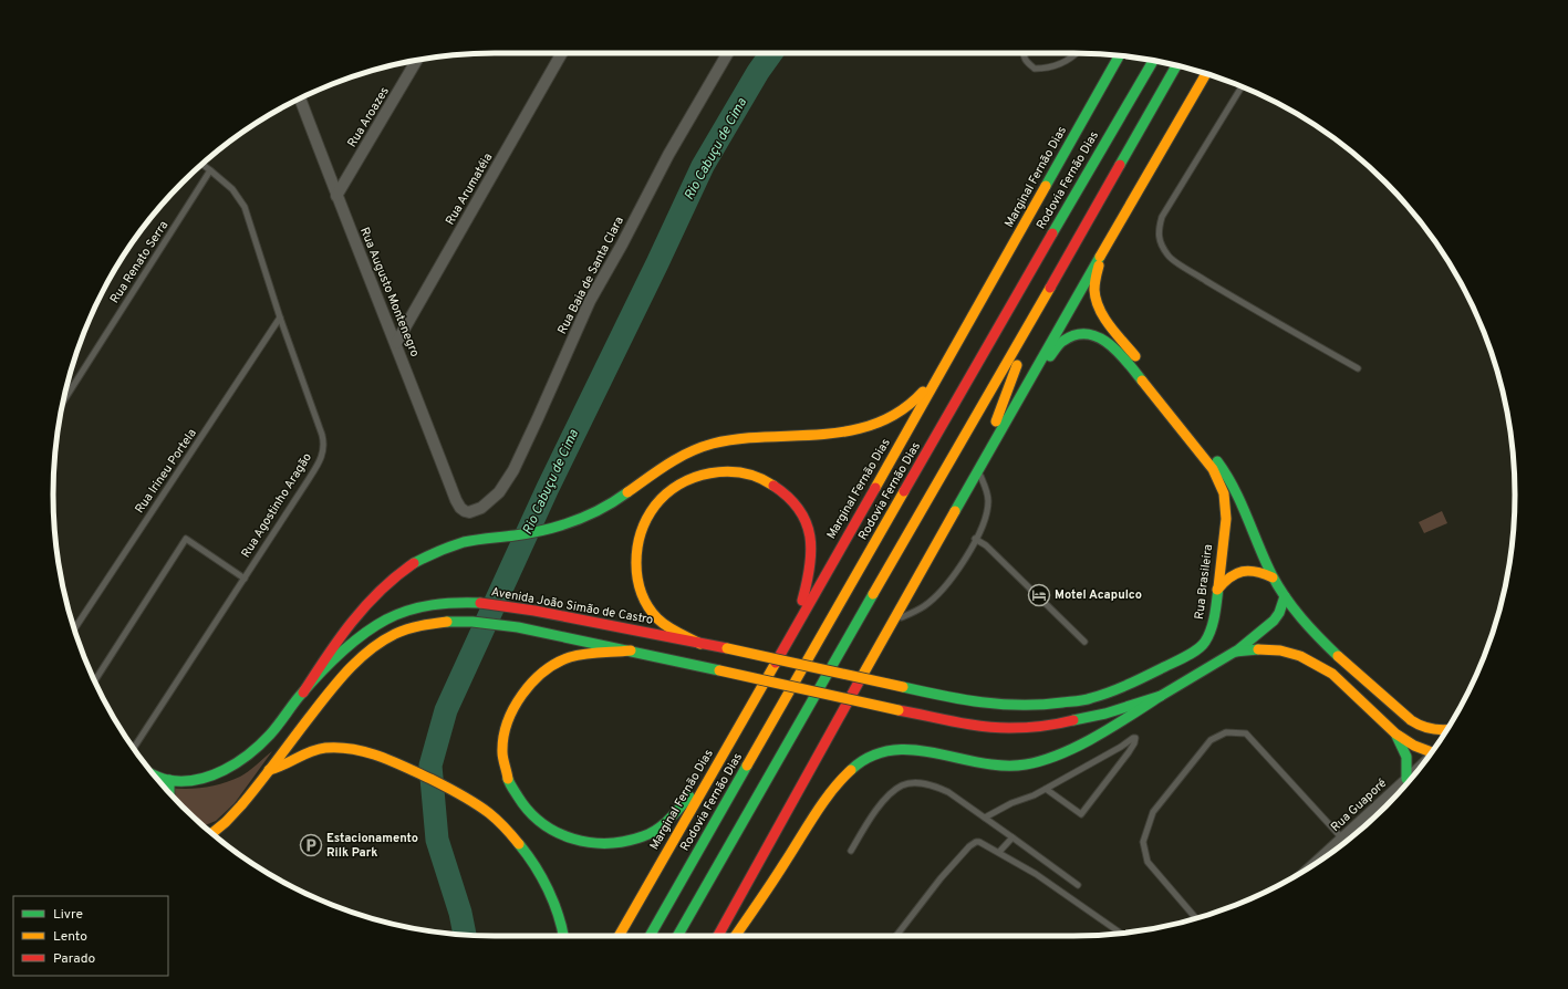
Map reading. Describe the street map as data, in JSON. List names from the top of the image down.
{
  "streets": {
    "main road": [
      "Marginal Fernão Dias",
      "Rodovia Fernão Dias",
      "Rua Brasileira",
      "Avenida João Simão de Castro"
    ],
    "street": [
      "Rua Aroazes",
      "Rua Arumatéia",
      "Rua Baia de Santa Clara",
      "Rua Augusto Montenegro",
      "Rua Guaporé"
    ],
    "lane": ["Rua Renato Serra", "Rua Irineu Portela", "Rua Agostinho Aragão"]
  },
  "crossings": [
    ["Rua Aroazes", "Rua Augusto Montenegro"],
    ["Rua Arumatéia", "Rua Augusto Montenegro"],
    ["Rua Renato Serra", "Rua Agostinho Aragão"],
    ["Rua Baia de Santa Clara", "Rua Augusto Montenegro"],
    ["Rua Irineu Portela", "Rua Agostinho Aragão"],
    ["Rua Brasileira", "Avenida João Simão de Castro"]
  ],
  "water": ["Rio Cabuçu de Cima"],
  "places": {
    "hotel": ["Motel Acapulco"],
    "parking": ["Estacionamento Rilk Park"]
  },
  "legend": ["Livre", "Lento", "Parado"]
}
